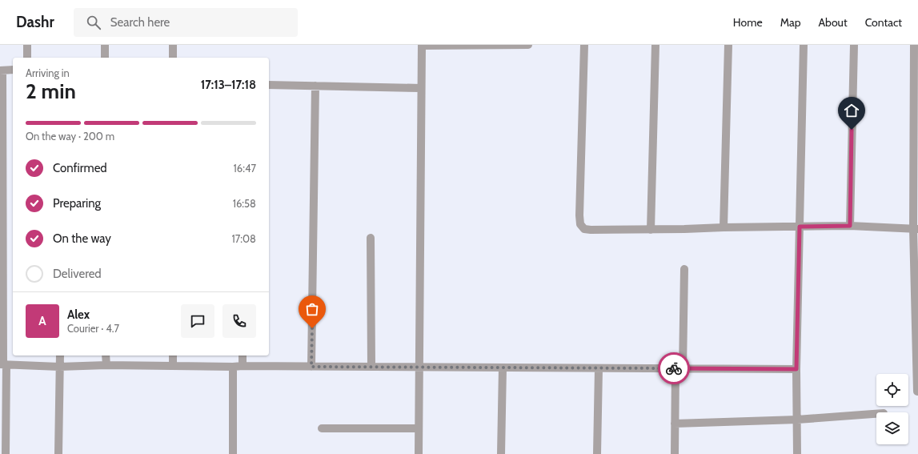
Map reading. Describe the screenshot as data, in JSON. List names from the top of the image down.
{
  "page": {
    "header": "Dashr",
    "search": "Search here",
    "nav": [
      "Home",
      "Map",
      "About",
      "Contact"
    ],
    "heading": ["2 min", "Arriving in", "17:13–17:18"],
    "panel": ["Alex", "Courier · 4.7"],
    "bar": "On the way · 200 m",
    "list": [
      ["Confirmed", "16:47"],
      ["Preparing", "16:58"],
      ["On the way", "17:08"],
      "Delivered"
    ],
    "round": "A"
  }
}
